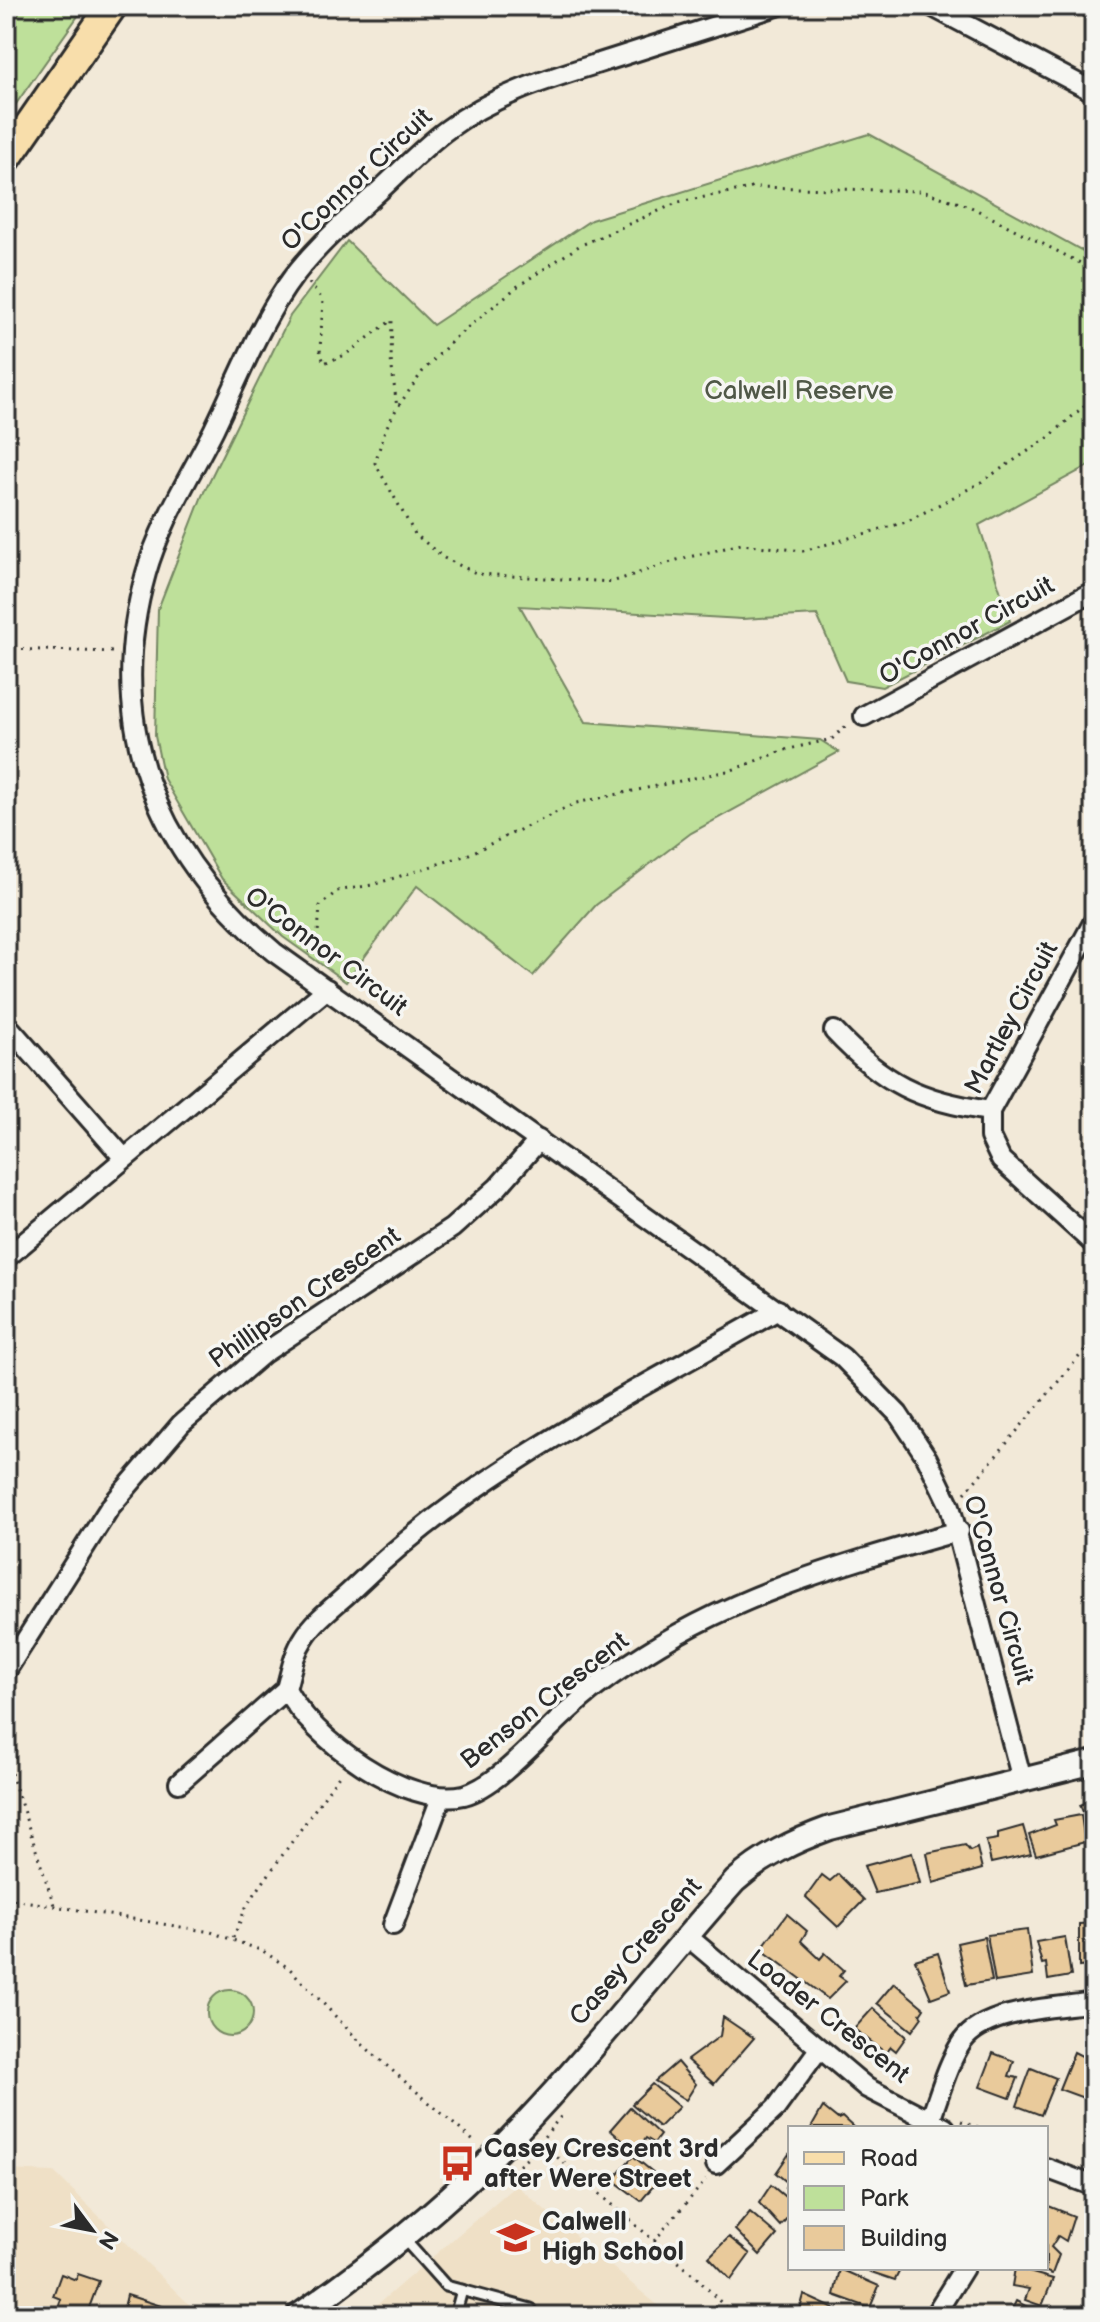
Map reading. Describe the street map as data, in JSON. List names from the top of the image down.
{
  "streets": {
    "street": [
      "O'Connor Circuit",
      "Martley Circuit",
      "Phillipson Crescent",
      "Benson Crescent",
      "Casey Crescent",
      "Loader Crescent"
    ]
  },
  "crossings": [
    ["O'Connor Circuit", "Phillipson Crescent"],
    ["O'Connor Circuit", "Benson Crescent"],
    ["O'Connor Circuit", "Casey Crescent"],
    ["Casey Crescent", "Loader Crescent"]
  ],
  "parks": ["Calwell Reserve"],
  "places": {
    "bus stop": ["Casey Crescent 3rd after Were Street"],
    "school or university": ["Calwell High School"]
  },
  "legend": ["Road", "Park", "Building"],
  "north": "bottom right"
}
